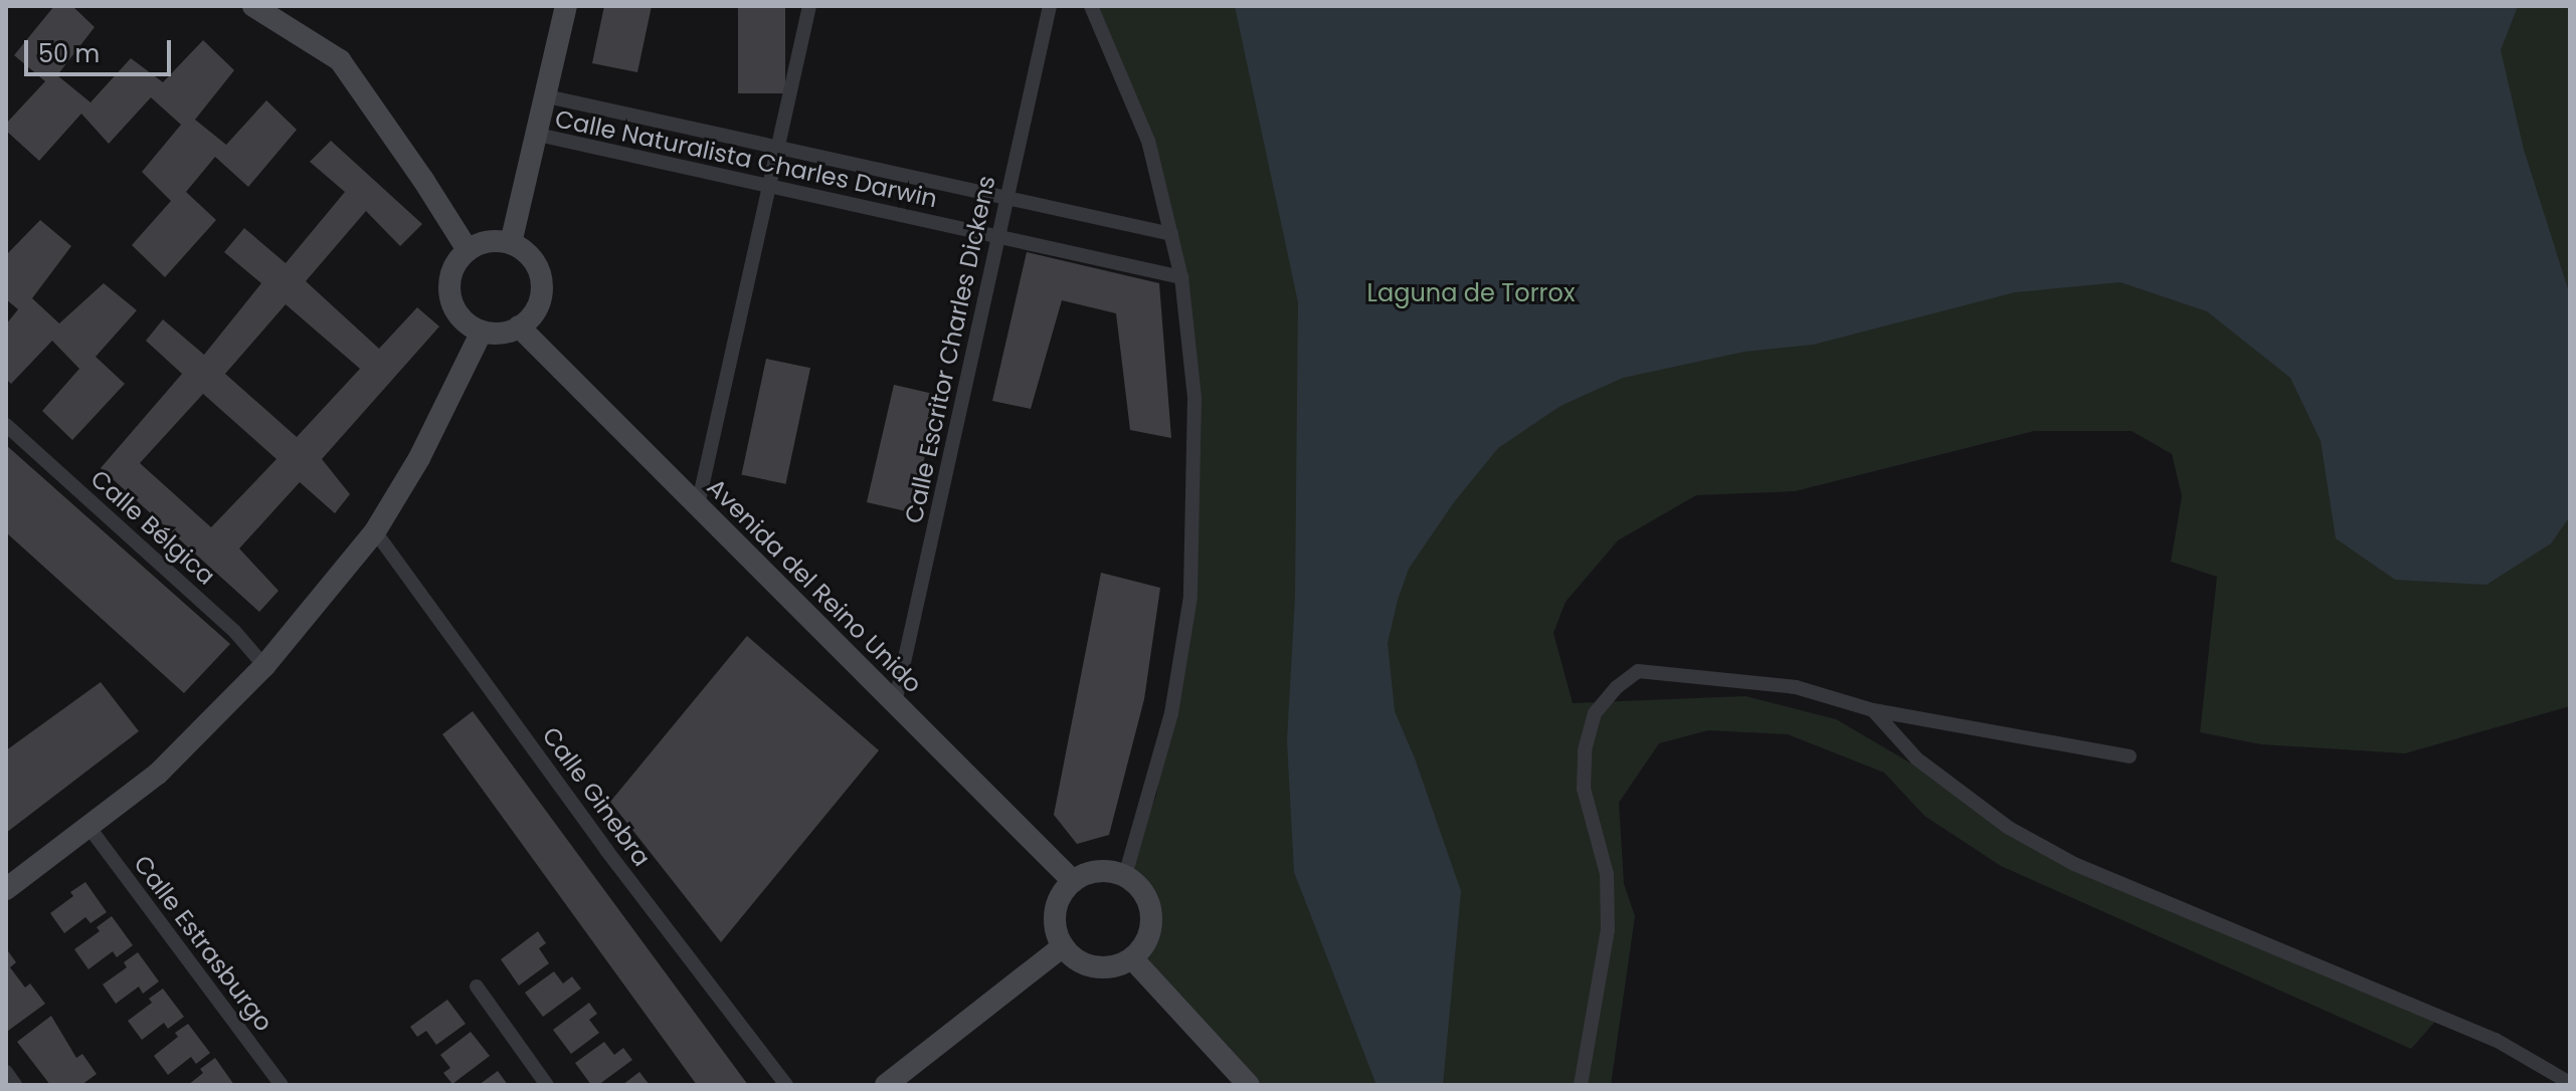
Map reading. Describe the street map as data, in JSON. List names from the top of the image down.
{
  "streets": {
    "street": [
      "Calle Naturalista Charles Darwin",
      "Calle Escritor Charles Dickens",
      "Calle Bélgica",
      "Avenida del Reino Unido",
      "Calle Ginebra",
      "Calle Estrasburgo"
    ]
  },
  "crossings": [
    ["Calle Naturalista Charles Darwin", "Calle Escritor Charles Dickens"],
    ["Calle Escritor Charles Dickens", "Avenida del Reino Unido"]
  ],
  "parks": ["Laguna de Torrox"],
  "scale_bar": "50 m"
}
